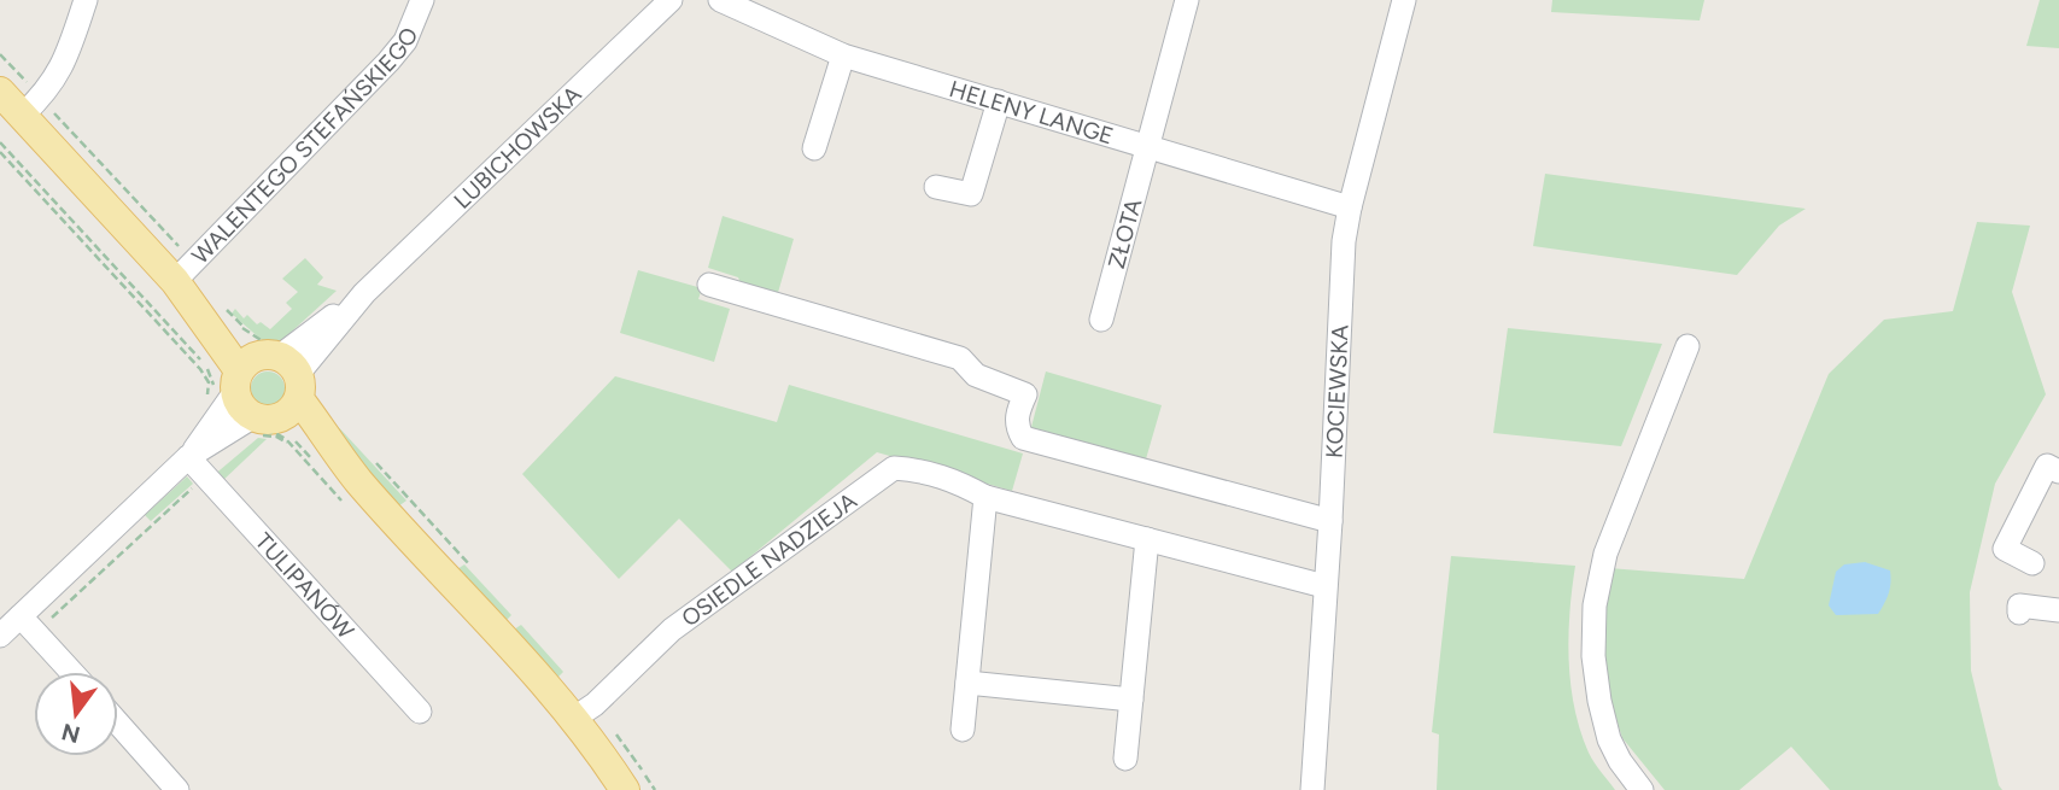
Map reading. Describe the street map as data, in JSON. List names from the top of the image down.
{
  "streets": {
    "street": [
      "HELENY LANGE",
      "WALENTEGO STEFAŃSKIEGO",
      "LUBICHOWSKA",
      "ZŁOTA",
      "KOCIEWSKA",
      "OSIEDLE NADZIEJA",
      "TULIPANÓW"
    ]
  },
  "crossings": [
    ["HELENY LANGE", "ZŁOTA"],
    ["HELENY LANGE", "KOCIEWSKA"],
    ["LUBICHOWSKA", "TULIPANÓW"],
    ["KOCIEWSKA", "OSIEDLE NADZIEJA"]
  ],
  "north": "bottom"
}
